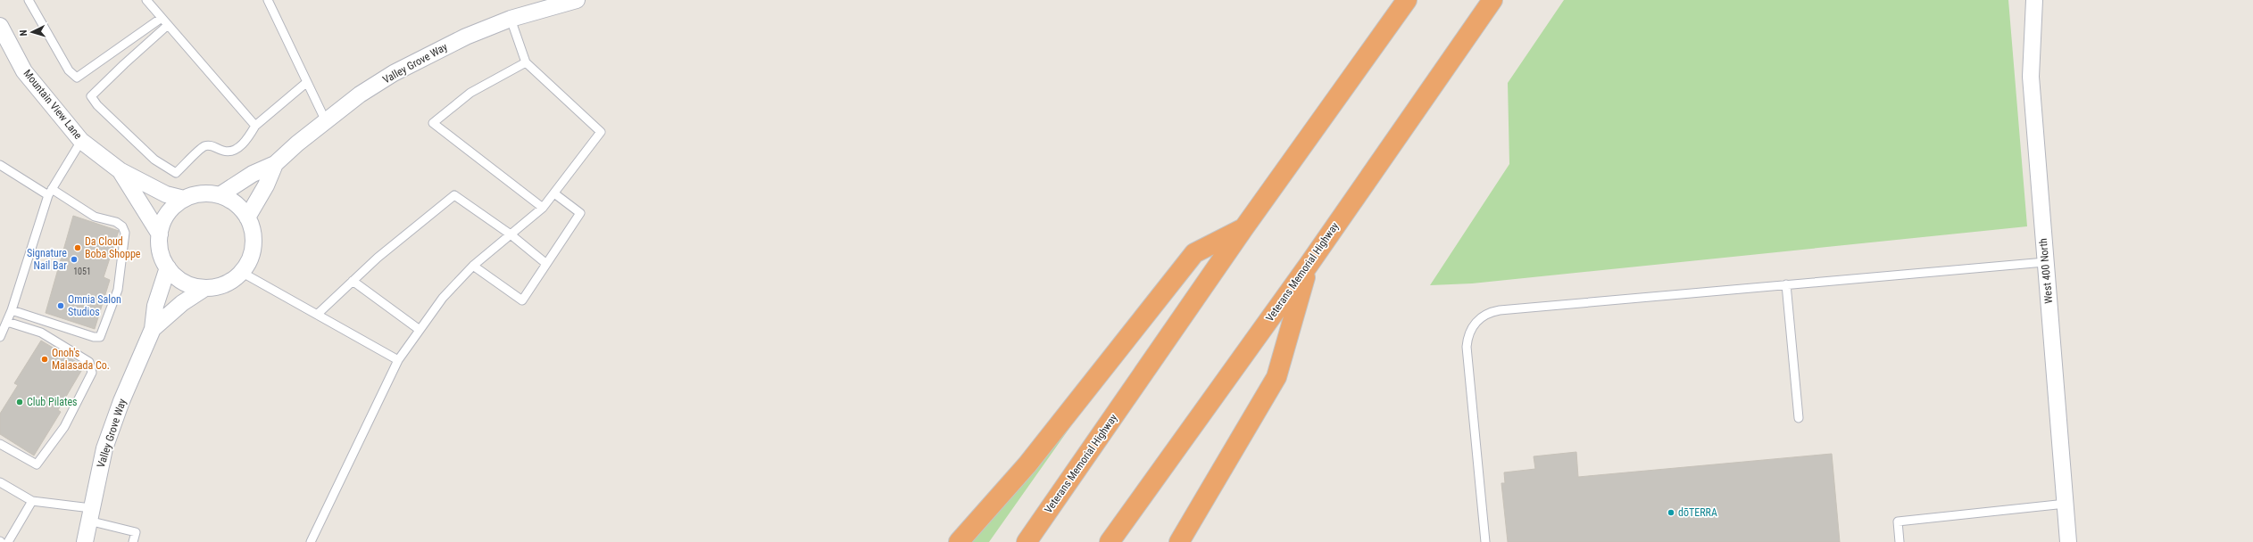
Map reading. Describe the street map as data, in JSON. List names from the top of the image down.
{
  "streets": {
    "highway": ["Veterans Memorial Highway"],
    "street": ["Valley Grove Way", "Mountain View Lane", "West 400 North"]
  },
  "crossings": [
    ["Valley Grove Way", "Mountain View Lane"]
  ],
  "places": [
    "Da Cloud Boba Shoppe",
    "Signature Nail Bar",
    "Omnia Salon Studios",
    "Onoh's Malasada Co.",
    "Club Pilates",
    "dōTERRA"
  ],
  "house_numbers": ["1051"],
  "north": "left"
}
